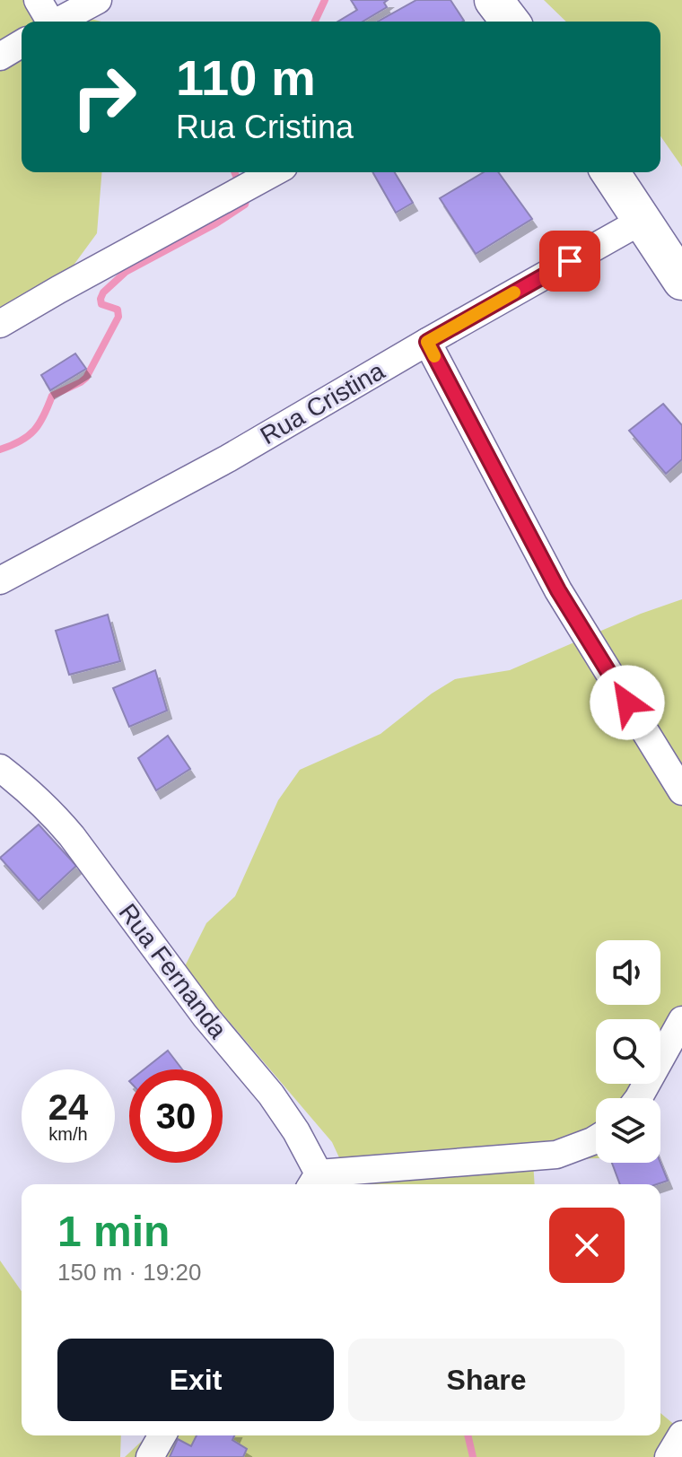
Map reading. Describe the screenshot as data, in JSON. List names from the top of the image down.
{
  "streets": {
    "street": ["Rua Cristina", "Rua Fernanda"]
  },
  "page": {
    "turn": ["110 m", "Rua Cristina"],
    "speed": "24 km/h",
    "limit": "30",
    "heading": ["1 min", "150 m · 19:20"],
    "buttons": ["Exit", "Share"]
  }
}
